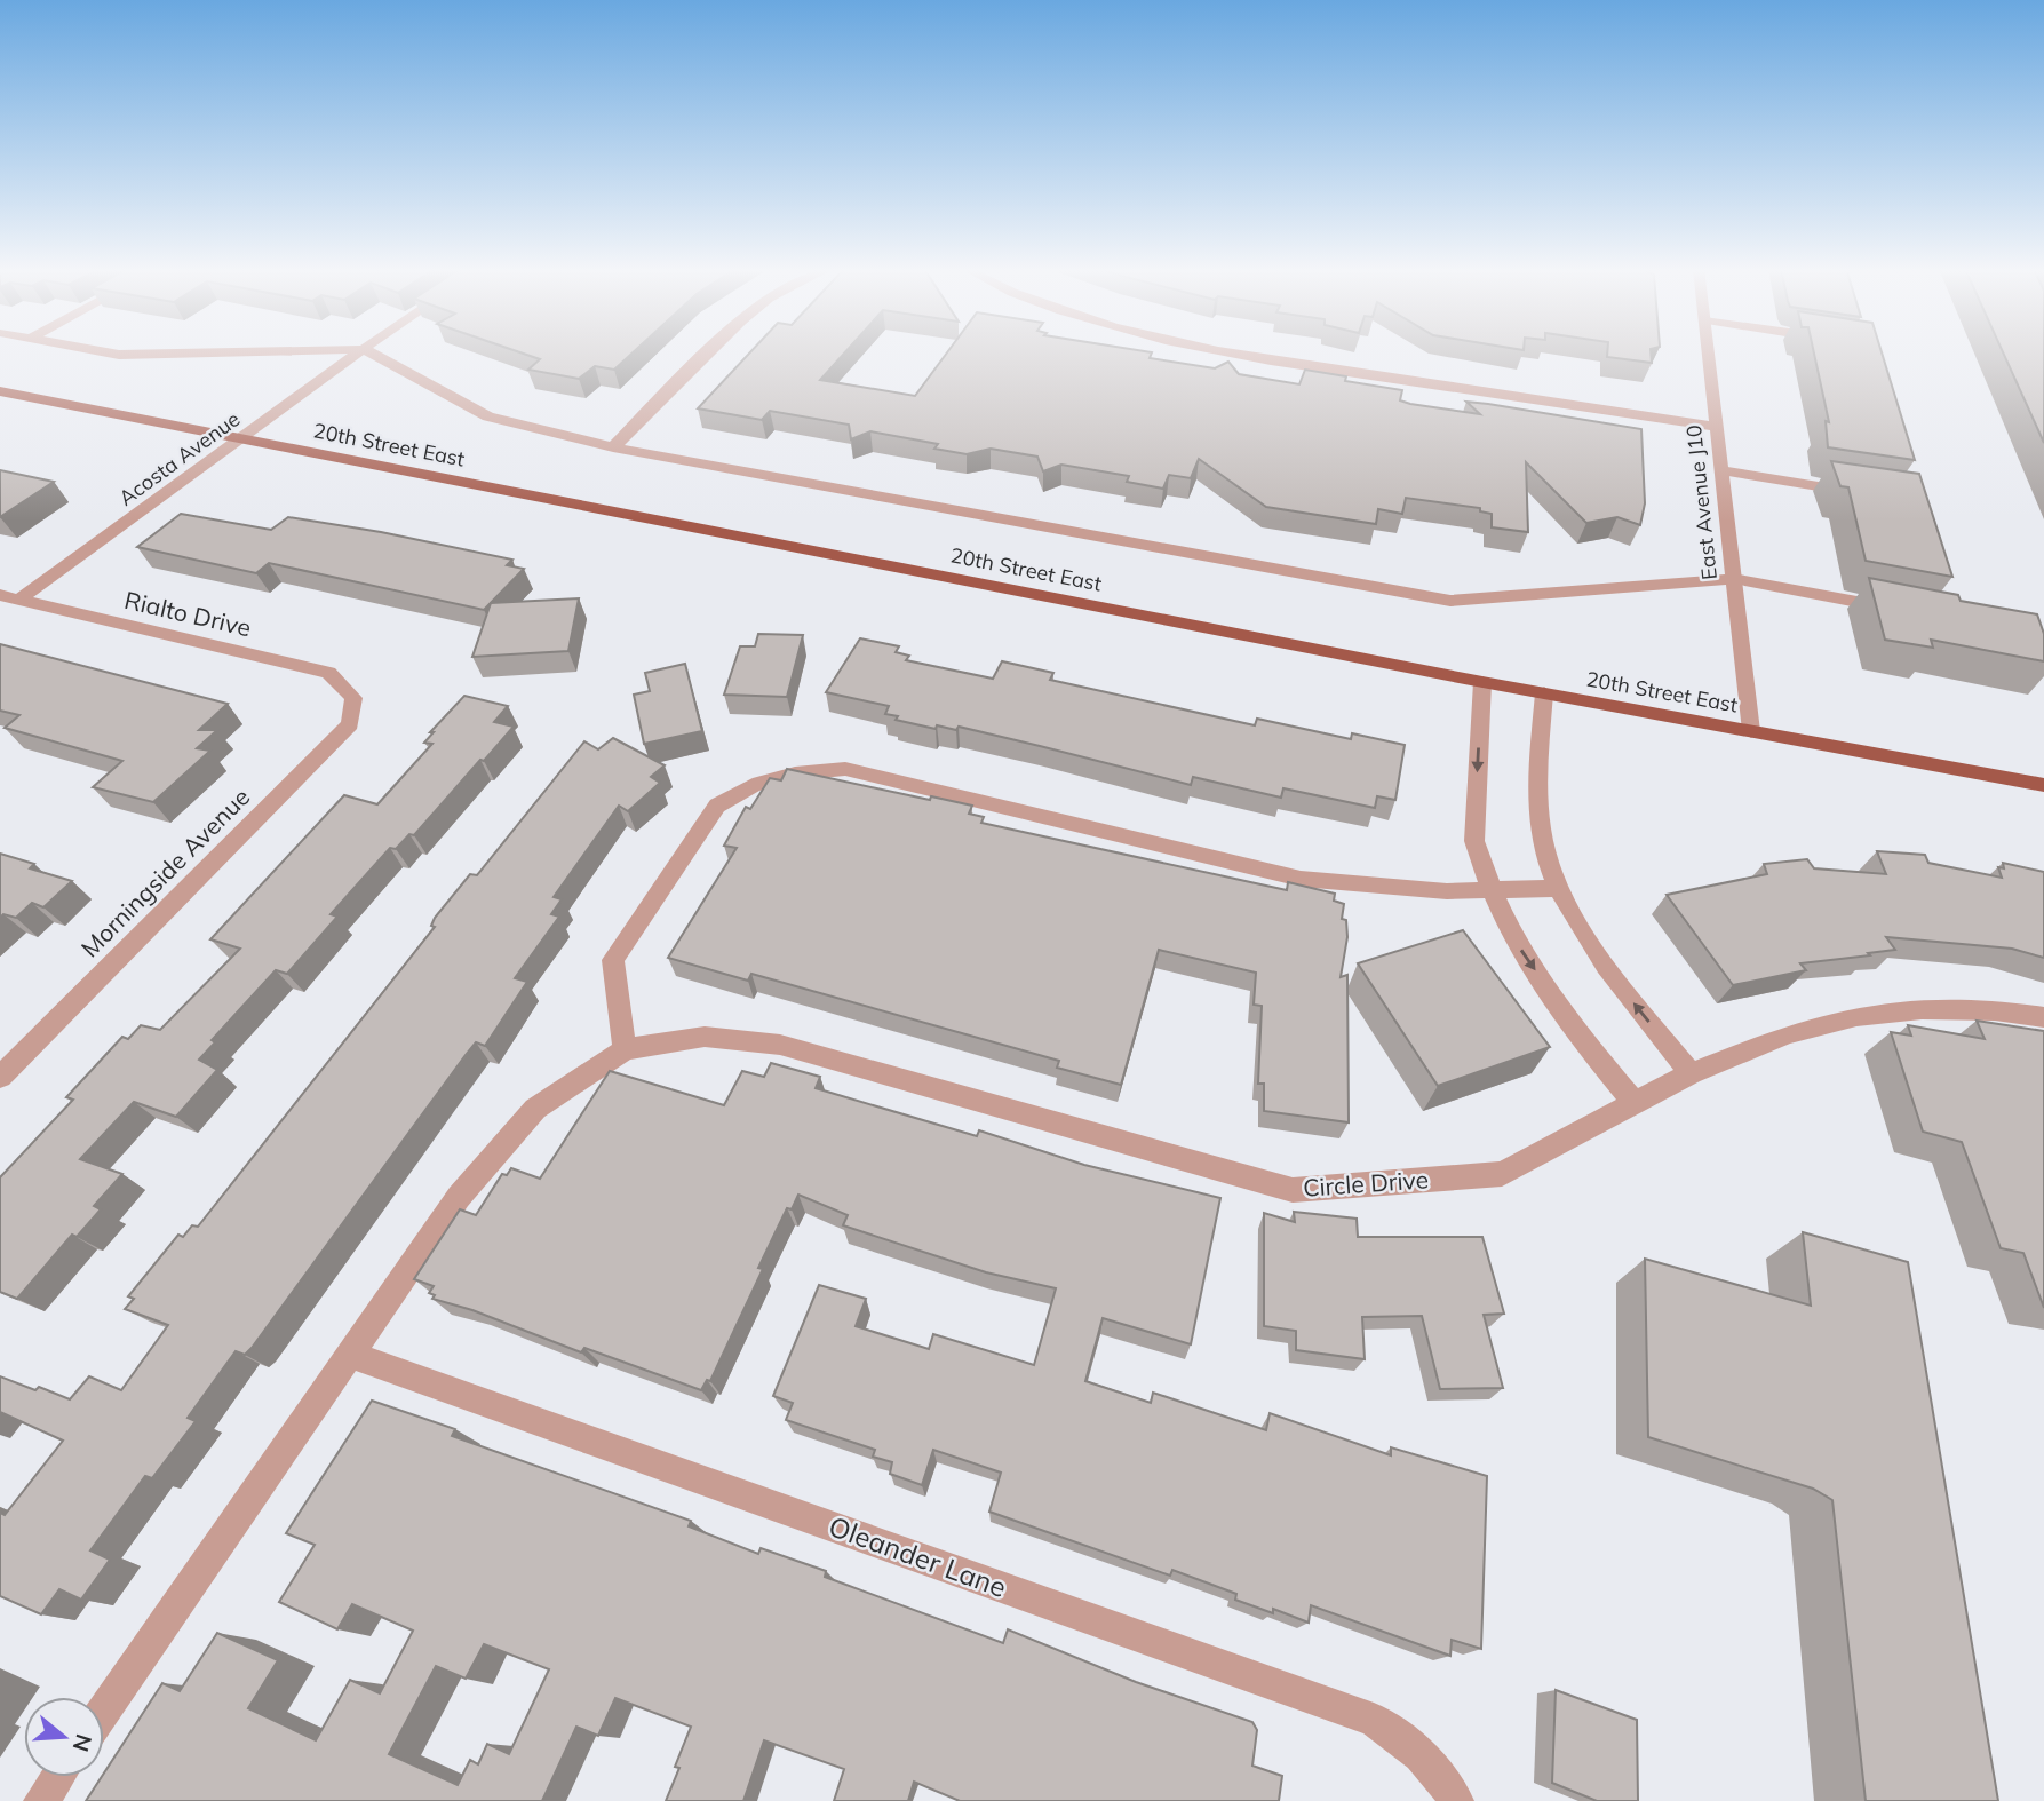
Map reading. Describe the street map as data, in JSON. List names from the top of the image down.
{
  "streets": {
    "main road": ["20th Street East"],
    "street": [
      "Acosta Avenue",
      "East Avenue J10",
      "Rialto Drive",
      "Morningside Avenue",
      "Circle Drive",
      "Oleander Lane"
    ]
  },
  "crossings": [
    ["20th Street East", "Acosta Avenue"],
    ["20th Street East", "East Avenue J10"],
    ["Acosta Avenue", "Rialto Drive"],
    ["Rialto Drive", "Morningside Avenue"]
  ],
  "north": "right"
}
